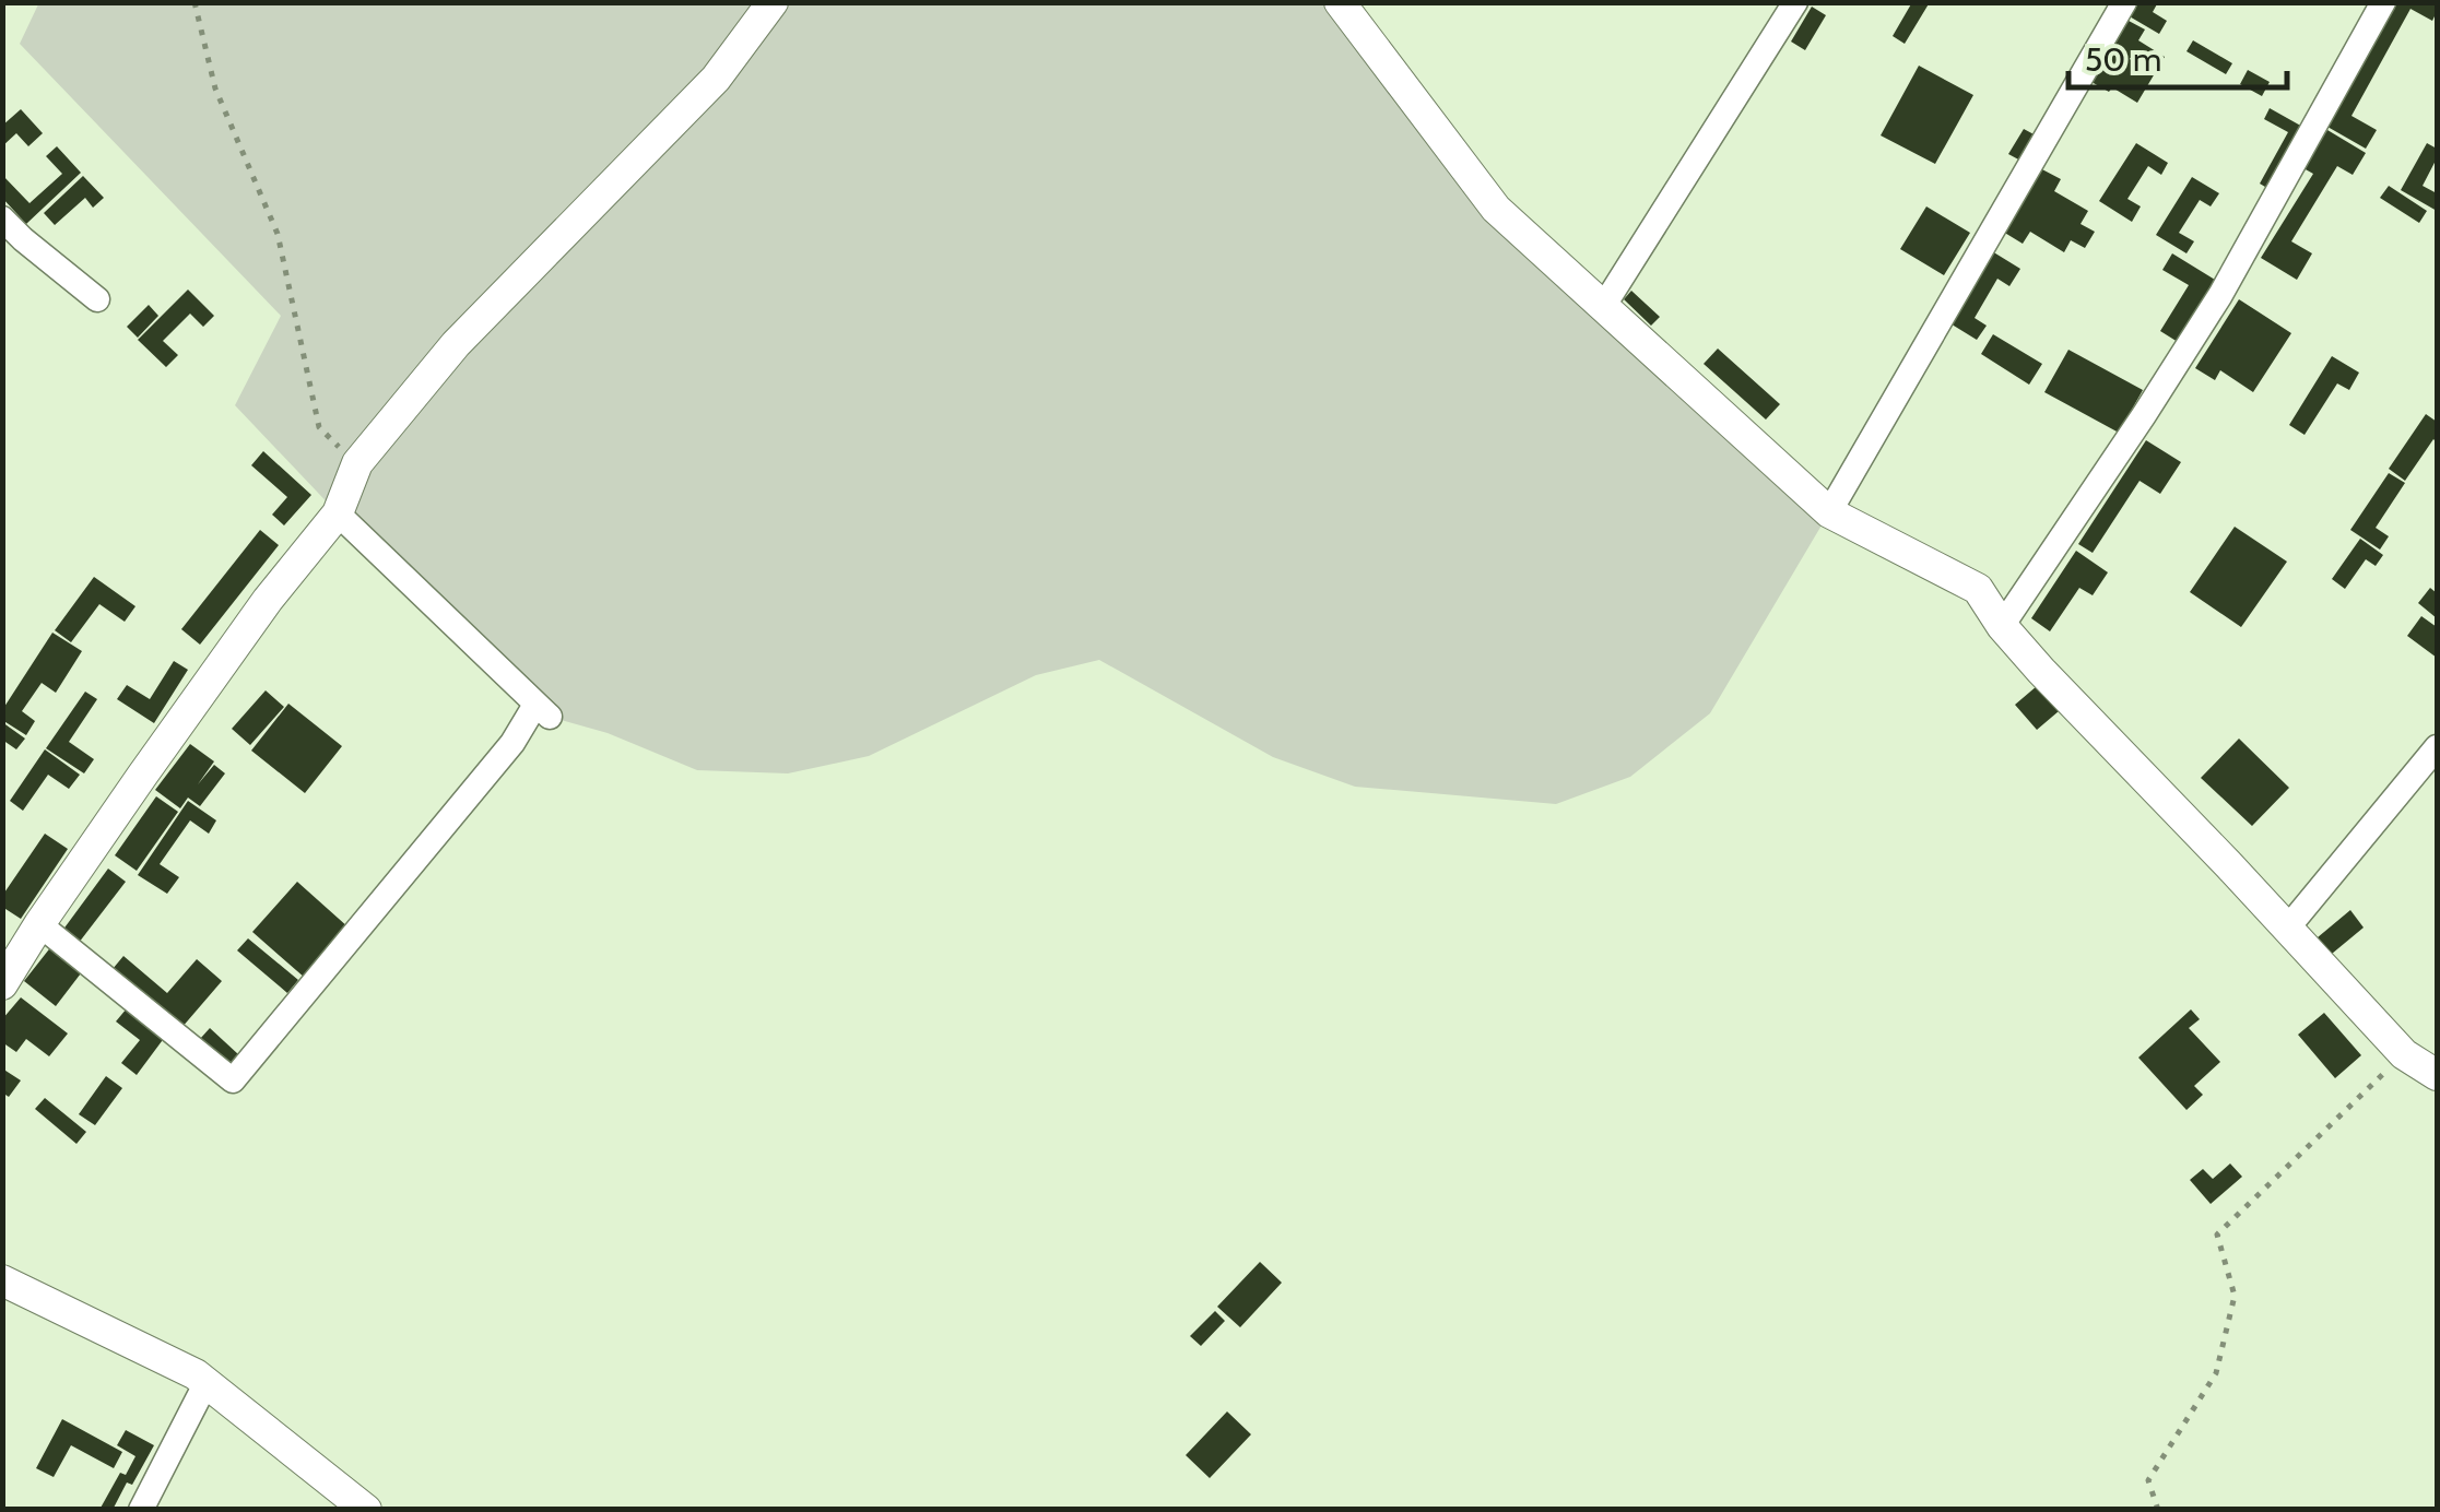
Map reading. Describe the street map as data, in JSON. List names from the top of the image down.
{
  "scale_bar": "50 m"
}
